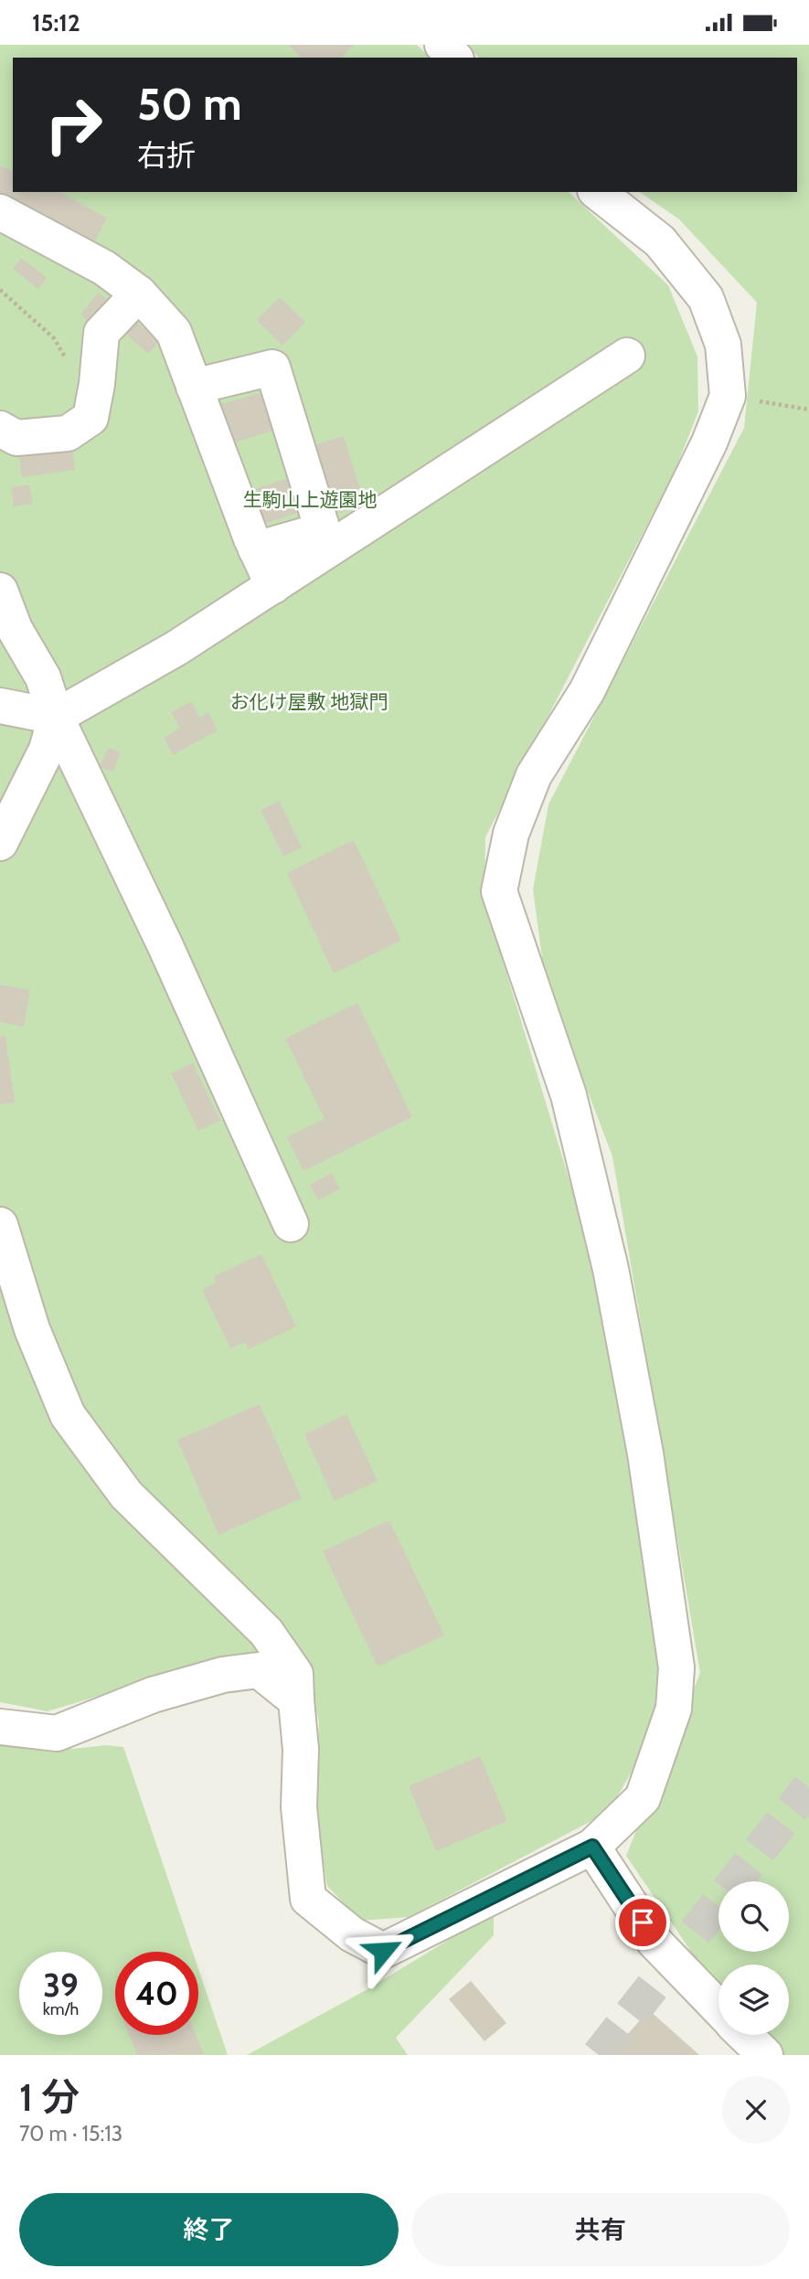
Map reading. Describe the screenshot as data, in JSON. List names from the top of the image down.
{
  "parks": ["生駒山上遊園地", "お化け屋敷 地獄門"],
  "page": {
    "status": "15:12",
    "turn": ["50 m", "右折"],
    "speed": "39 km/h",
    "limit": "40",
    "heading": ["1 分", "70 m · 15:13"],
    "buttons": ["終了", "共有"]
  }
}
